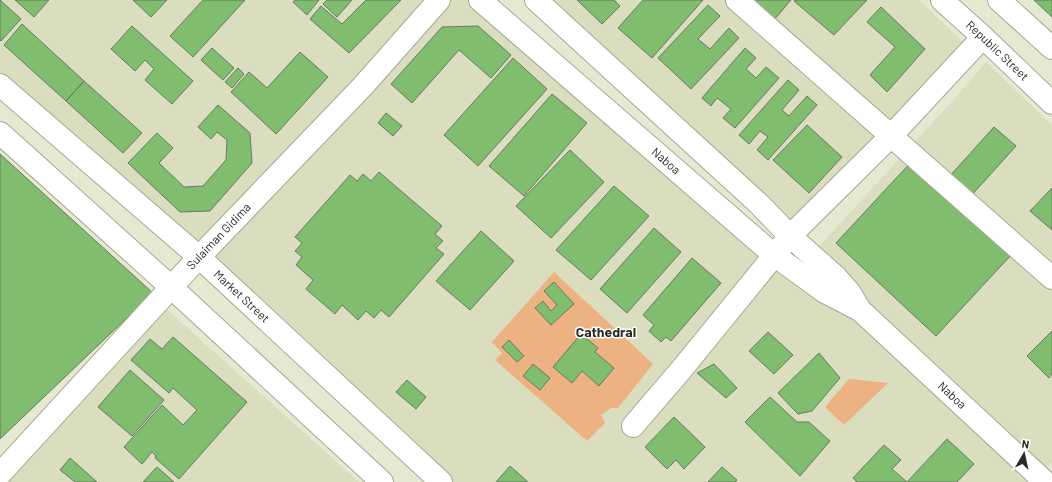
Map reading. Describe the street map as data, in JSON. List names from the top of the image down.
{
  "streets": {
    "street": [
      "Republic Street",
      "Naboa",
      "Sulaiman Gidima",
      "Market Street"
    ]
  },
  "crossings": [
    ["Sulaiman Gidima", "Market Street"]
  ],
  "districts": ["Cathedral"],
  "north": "top"
}
